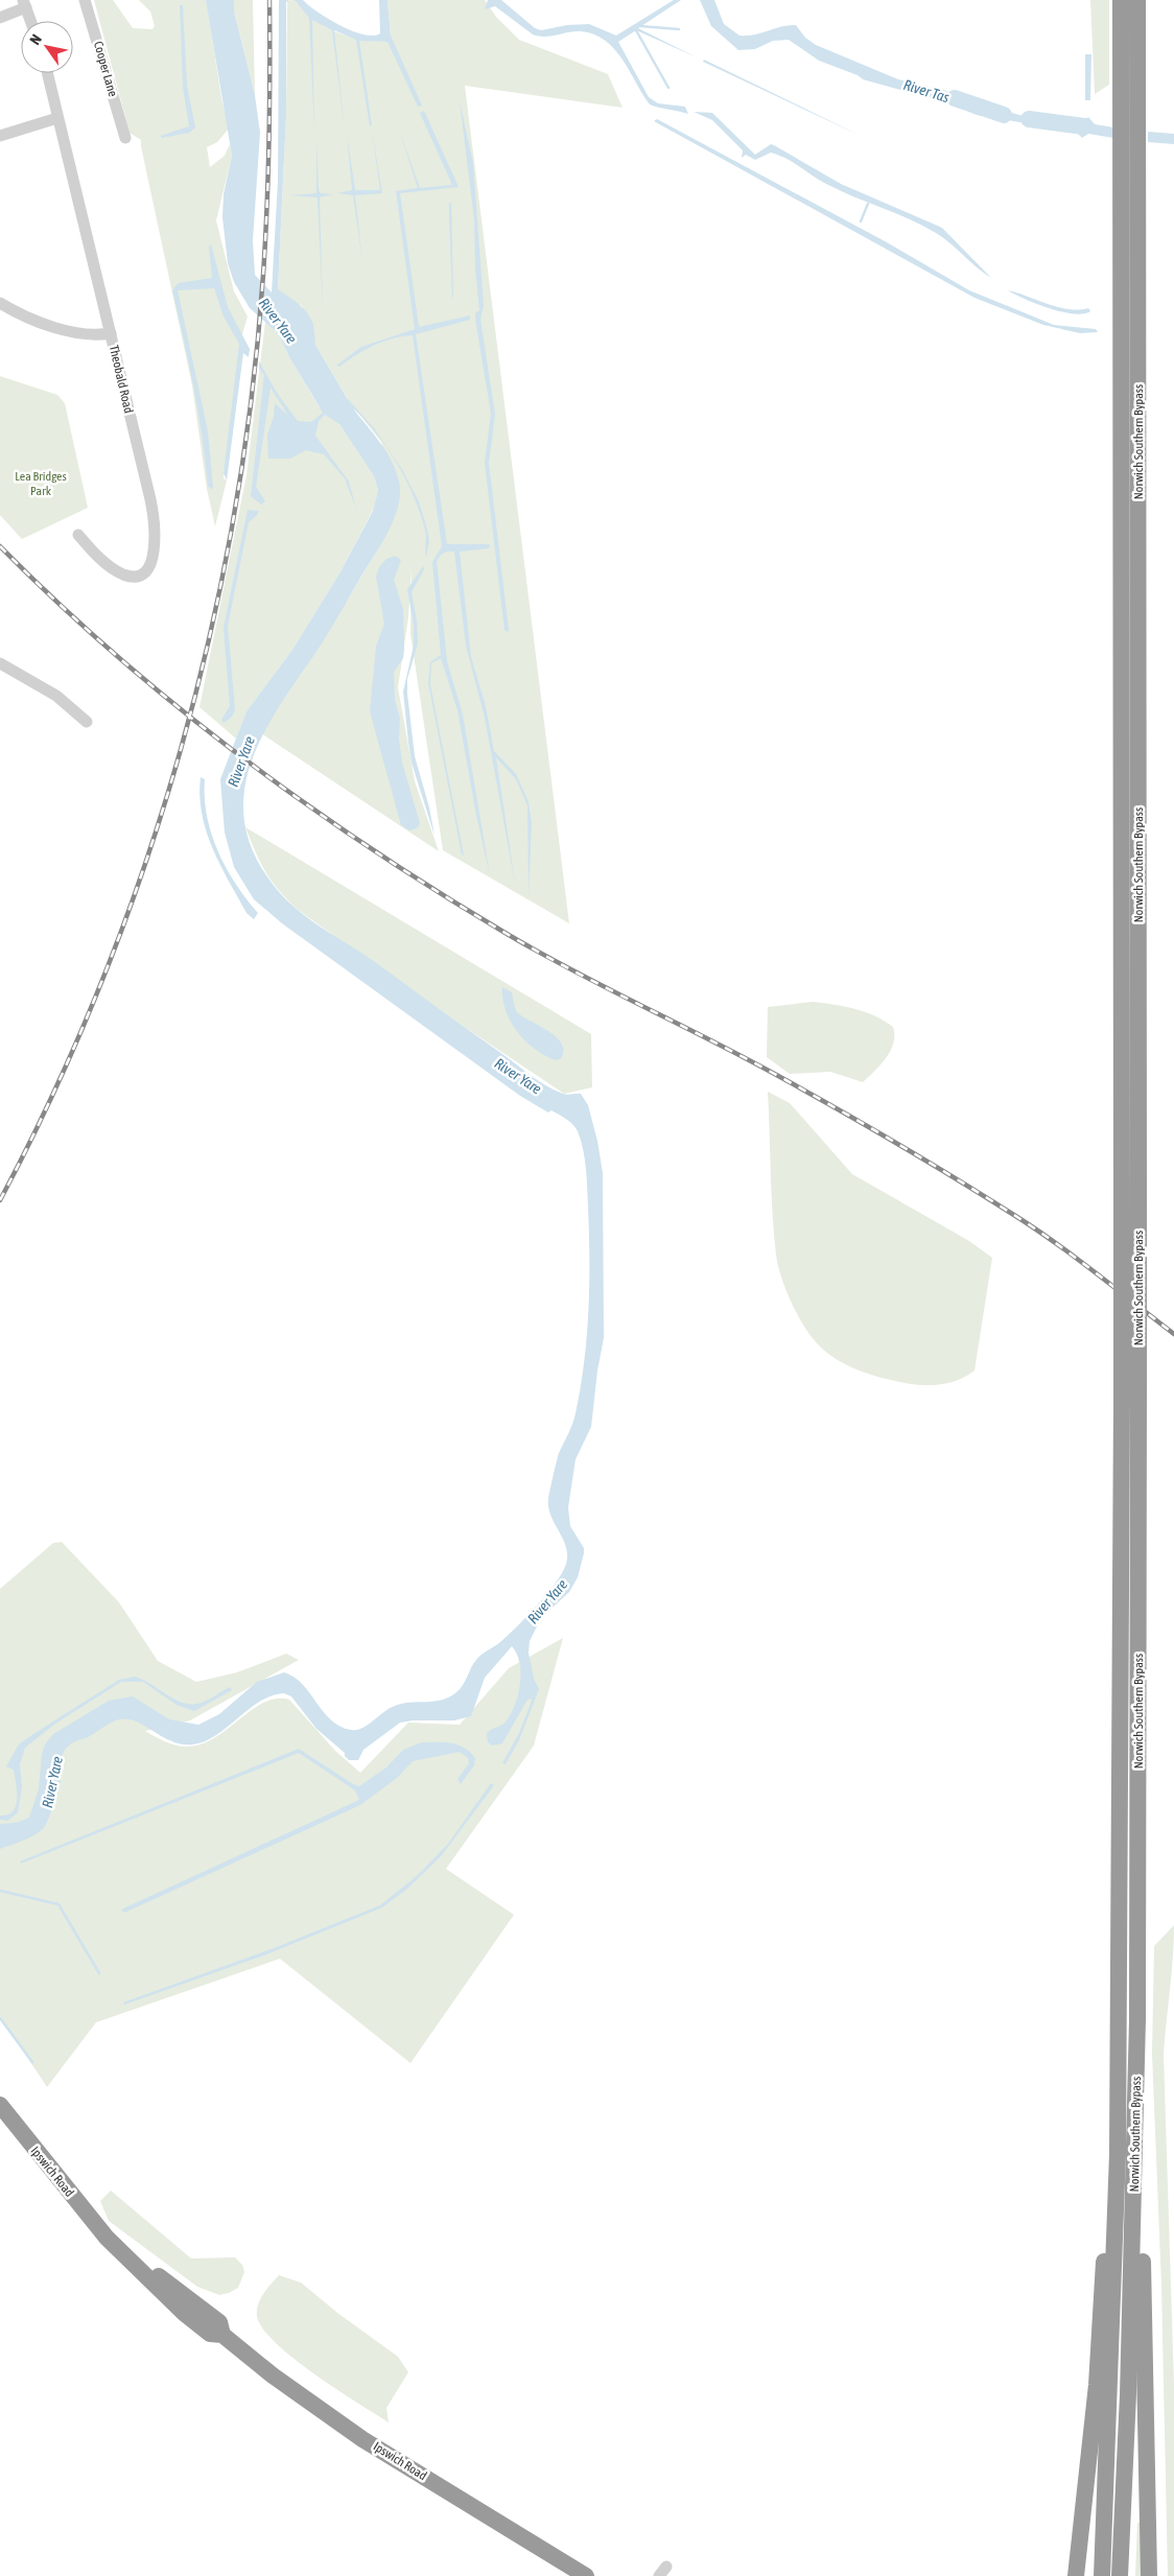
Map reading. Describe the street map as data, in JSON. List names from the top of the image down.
{
  "streets": {
    "highway": ["Norwich Southern Bypass", "Ipswich Road"],
    "street": ["Cooper Lane", "Theobald Road"]
  },
  "water": ["River Tas", "River Yare"],
  "parks": ["Lea Bridges Park"],
  "north": "top left"
}
